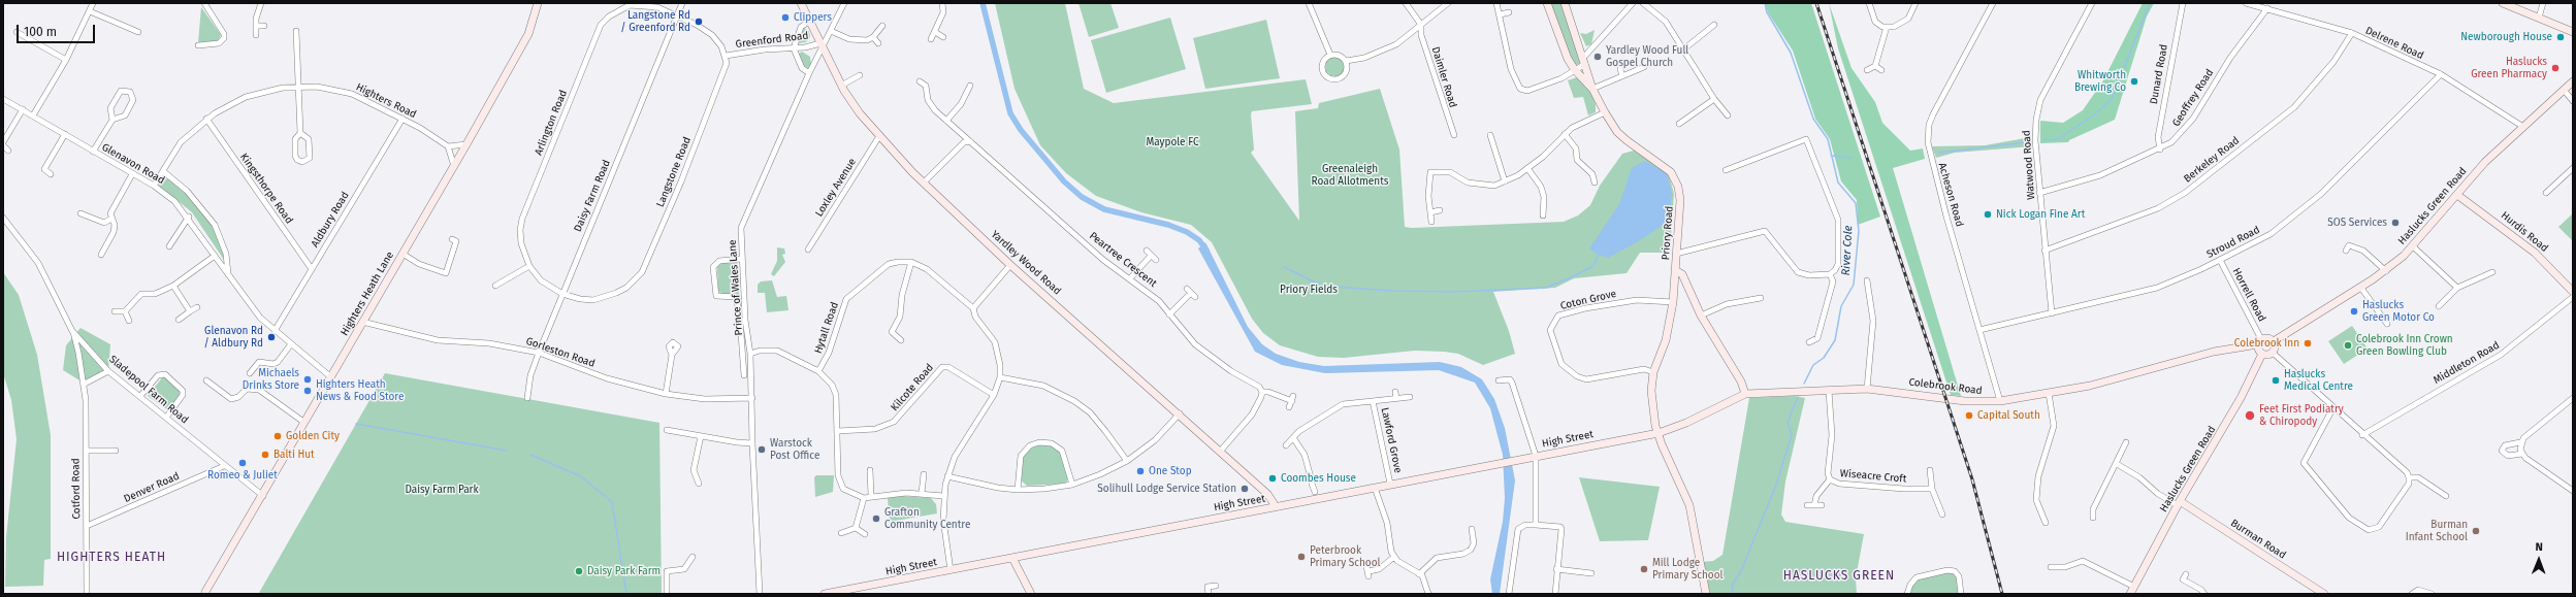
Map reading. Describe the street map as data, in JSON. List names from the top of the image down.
{
  "streets": {
    "street": [
      "Greenford Road",
      "Delrene Road",
      "Dunard Road",
      "Daimler Road",
      "Geoffrey Road",
      "Highters Road",
      "Arlington Road",
      "Berkeley Road",
      "Glenavon Road",
      "Watwood Road",
      "Langstone Road",
      "Loxley Avenue",
      "Kingsthorpe Road",
      "Acheson Road",
      "Daisy Farm Road",
      "Haslucks Green Road",
      "Aldbury Road",
      "Hurdis Road",
      "Priory Road",
      "Stroud Road",
      "Peartree Crescent",
      "Yardley Wood Road",
      "Prince of Wales Lane",
      "Highters Heath Lane",
      "Horrell Road",
      "Coton Grove",
      "Hytall Road",
      "Gorleston Road",
      "Middleton Road",
      "Colebrook Road",
      "Kilcote Road",
      "Sladepool Farm Road",
      "High Street",
      "Lawford Grove",
      "Wiseacre Croft",
      "Denver Road",
      "Cotford Road",
      "Burman Road"
    ]
  },
  "crossings": [
    ["Greenford Road", "Langstone Road"],
    ["Greenford Road", "Yardley Wood Road"],
    ["Greenford Road", "Prince of Wales Lane"],
    ["Delrene Road", "Geoffrey Road"],
    ["Delrene Road", "Berkeley Road"],
    ["Delrene Road", "Haslucks Green Road"],
    ["Delrene Road", "Stroud Road"],
    ["Dunard Road", "Geoffrey Road"],
    ["Geoffrey Road", "Watwood Road"],
    ["Highters Road", "Glenavon Road"],
    ["Highters Road", "Kingsthorpe Road"],
    ["Highters Road", "Aldbury Road"],
    ["Arlington Road", "Langstone Road"],
    ["Arlington Road", "Daisy Farm Road"],
    ["Berkeley Road", "Watwood Road"],
    ["Glenavon Road", "Aldbury Road"],
    ["Glenavon Road", "Highters Heath Lane"],
    ["Watwood Road", "Stroud Road"],
    ["Langstone Road", "Daisy Farm Road"],
    ["Loxley Avenue", "Yardley Wood Road"],
    ["Kingsthorpe Road", "Aldbury Road"],
    ["Acheson Road", "Stroud Road"],
    ["Acheson Road", "Colebrook Road"],
    ["Daisy Farm Road", "Gorleston Road"],
    ["Haslucks Green Road", "Hurdis Road"],
    ["Haslucks Green Road", "Horrell Road"],
    ["Haslucks Green Road", "Colebrook Road"],
    ["Haslucks Green Road", "Burman Road"],
    ["Priory Road", "Colebrook Road"],
    ["Stroud Road", "Horrell Road"],
    ["Yardley Wood Road", "Prince of Wales Lane"],
    ["Yardley Wood Road", "High Street"],
    ["Prince of Wales Lane", "Hytall Road"],
    ["Prince of Wales Lane", "Gorleston Road"],
    ["Highters Heath Lane", "Gorleston Road"],
    ["Highters Heath Lane", "Sladepool Farm Road"],
    ["Horrell Road", "Colebrook Road"],
    ["Colebrook Road", "High Street"],
    ["Colebrook Road", "Wiseacre Croft"],
    ["Sladepool Farm Road", "Denver Road"],
    ["Sladepool Farm Road", "Cotford Road"],
    ["High Street", "Lawford Grove"],
    ["Denver Road", "Cotford Road"]
  ],
  "districts": ["HIGHTERS HEATH", "HASLUCKS GREEN"],
  "water": ["River Cole"],
  "parks": [
    "Maypole FC",
    "Greenaleigh Road Allotments",
    "Priory Fields",
    "Daisy Farm Park"
  ],
  "places": [
    "Clippers",
    "Langstone Rd / Greenford Rd",
    "Newborough House",
    "Yardley Wood Full Gospel Church",
    "Haslucks Green Pharmacy",
    "Whitworth Brewing Co",
    "Nick Logan Fine Art",
    "SOS Services",
    "Haslucks Green Motor Co",
    "Glenavon Rd / Aldbury Rd",
    "Colebrook Inn",
    "Colebrook Inn Crown Green Bowling Club",
    "Michaels Drinks Store",
    "Haslucks Medical Centre",
    "Highters Heath News & Food Store",
    "Capital South",
    "Feet First Podiatry & Chiropody",
    "Golden City",
    "Warstock Post Office",
    "Balti Hut",
    "Romeo & Juliet",
    "One Stop",
    "Coombes House",
    "Solihull Lodge Service Station",
    "Grafton Community Centre",
    "Burman Infant School",
    "Peterbrook Primary School",
    "Mill Lodge Primary School",
    "Daisy Park Farm"
  ],
  "scale_bar": "100 m",
  "north": "top"
}
